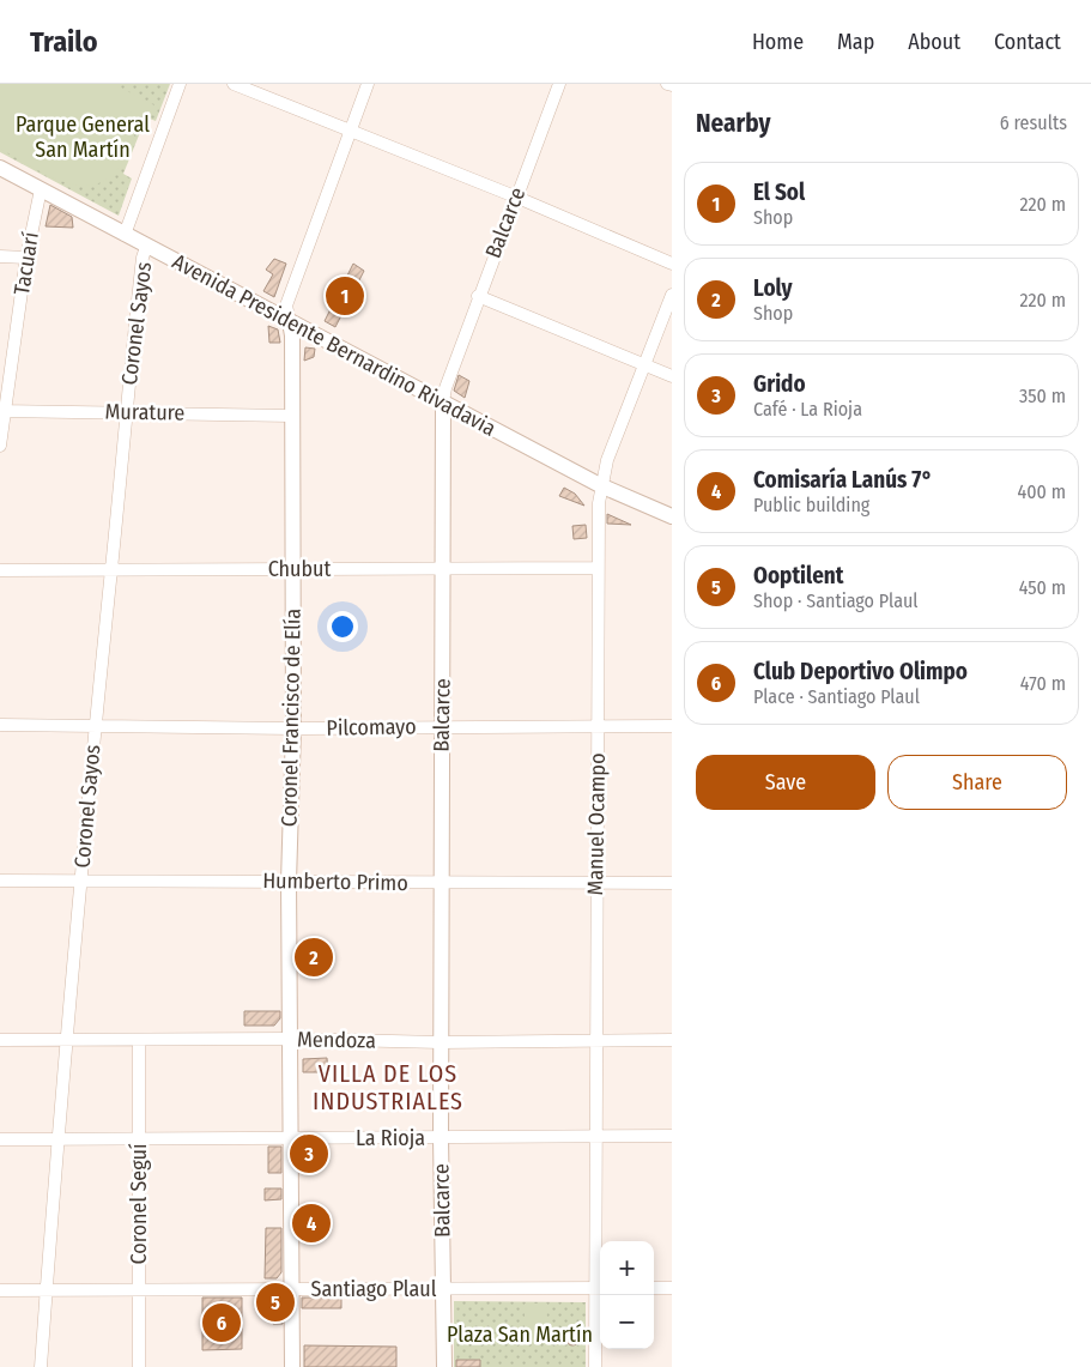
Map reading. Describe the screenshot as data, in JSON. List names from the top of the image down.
{
  "streets": {
    "street": [
      "Balcarce",
      "Tacuarí",
      "Coronel Sayos",
      "Avenida Presidente Bernardino Rivadavia",
      "Murature",
      "Chubut",
      "Coronel Francisco de Elía",
      "Pilcomayo",
      "Manuel Ocampo",
      "Humberto Primo",
      "Mendoza",
      "La Rioja",
      "Coronel Seguí",
      "Santiago Plaul"
    ]
  },
  "crossings": [
    ["Balcarce", "Avenida Presidente Bernardino Rivadavia"],
    ["Balcarce", "Chubut"],
    ["Balcarce", "Pilcomayo"],
    ["Balcarce", "Humberto Primo"],
    ["Balcarce", "Mendoza"],
    ["Balcarce", "La Rioja"],
    ["Balcarce", "Santiago Plaul"],
    ["Tacuarí", "Avenida Presidente Bernardino Rivadavia"],
    ["Tacuarí", "Murature"],
    ["Coronel Sayos", "Avenida Presidente Bernardino Rivadavia"],
    ["Coronel Sayos", "Murature"],
    ["Coronel Sayos", "Chubut"],
    ["Coronel Sayos", "Pilcomayo"],
    ["Coronel Sayos", "Humberto Primo"],
    ["Coronel Sayos", "Mendoza"],
    ["Coronel Sayos", "La Rioja"],
    ["Coronel Sayos", "Santiago Plaul"],
    ["Avenida Presidente Bernardino Rivadavia", "Coronel Francisco de Elía"],
    ["Avenida Presidente Bernardino Rivadavia", "Manuel Ocampo"],
    ["Murature", "Coronel Francisco de Elía"],
    ["Chubut", "Coronel Francisco de Elía"],
    ["Chubut", "Manuel Ocampo"],
    ["Coronel Francisco de Elía", "Pilcomayo"],
    ["Coronel Francisco de Elía", "Humberto Primo"],
    ["Coronel Francisco de Elía", "Mendoza"],
    ["Coronel Francisco de Elía", "La Rioja"],
    ["Coronel Francisco de Elía", "Santiago Plaul"],
    ["Pilcomayo", "Manuel Ocampo"],
    ["Manuel Ocampo", "Humberto Primo"],
    ["Manuel Ocampo", "Mendoza"],
    ["Manuel Ocampo", "La Rioja"],
    ["Manuel Ocampo", "Santiago Plaul"],
    ["Mendoza", "Coronel Seguí"],
    ["La Rioja", "Coronel Seguí"],
    ["Coronel Seguí", "Santiago Plaul"]
  ],
  "districts": ["VILLA DE LOS INDUSTRIALES"],
  "parks": ["Parque General San Martín", "Plaza San Martín"],
  "page": {
    "header": "Trailo",
    "nav": [
      "Home",
      "Map",
      "About",
      "Contact"
    ],
    "heading": ["Nearby", "6 results"],
    "list": [
      {
        "mark": "1",
        "name": "El Sol",
        "note": "Shop",
        "value": "220 m"
      },
      {
        "mark": "2",
        "name": "Loly",
        "note": "Shop",
        "value": "220 m"
      },
      {
        "mark": "3",
        "name": "Grido",
        "note": "Café · La Rioja",
        "value": "350 m"
      },
      {
        "mark": "4",
        "name": "Comisaría Lanús 7°",
        "note": "Public building",
        "value": "400 m"
      },
      {
        "mark": "5",
        "name": "Ooptilent",
        "note": "Shop · Santiago Plaul",
        "value": "450 m"
      },
      {
        "mark": "6",
        "name": "Club Deportivo Olimpo",
        "note": "Place · Santiago Plaul",
        "value": "470 m"
      }
    ],
    "pins": [
      "1",
      "2",
      "3",
      "4",
      "5",
      "6"
    ],
    "buttons": ["Save", "Share"],
    "map_buttons": ["+", "−"]
  }
}
